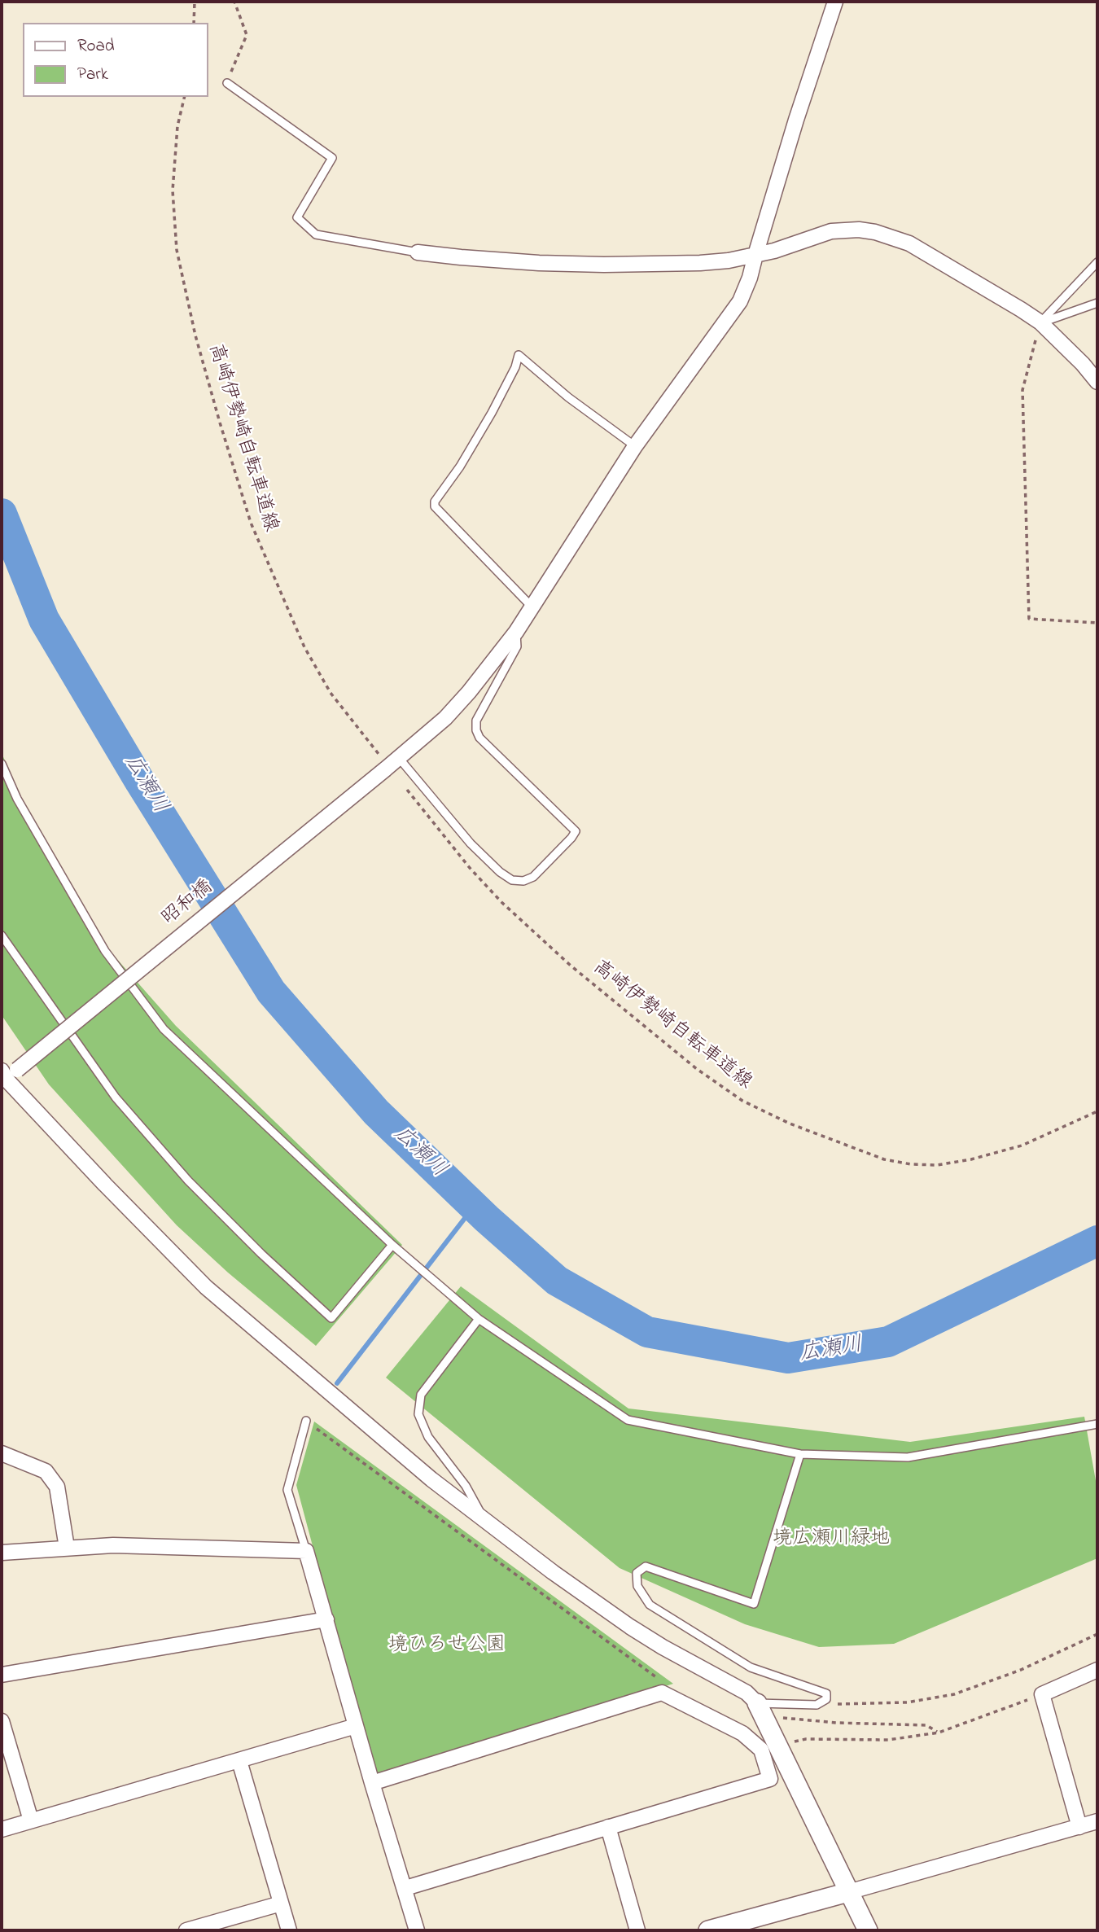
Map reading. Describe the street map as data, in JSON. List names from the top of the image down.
{
  "streets": {
    "street": ["昭和橋"],
    "path": ["高崎伊勢崎自転車道線"]
  },
  "crossings": [
    ["高崎伊勢崎自転車道線", "昭和橋"]
  ],
  "water": ["広瀬川"],
  "parks": ["境広瀬川緑地", "境ひろせ公園"],
  "legend": ["Road", "Park"]
}
